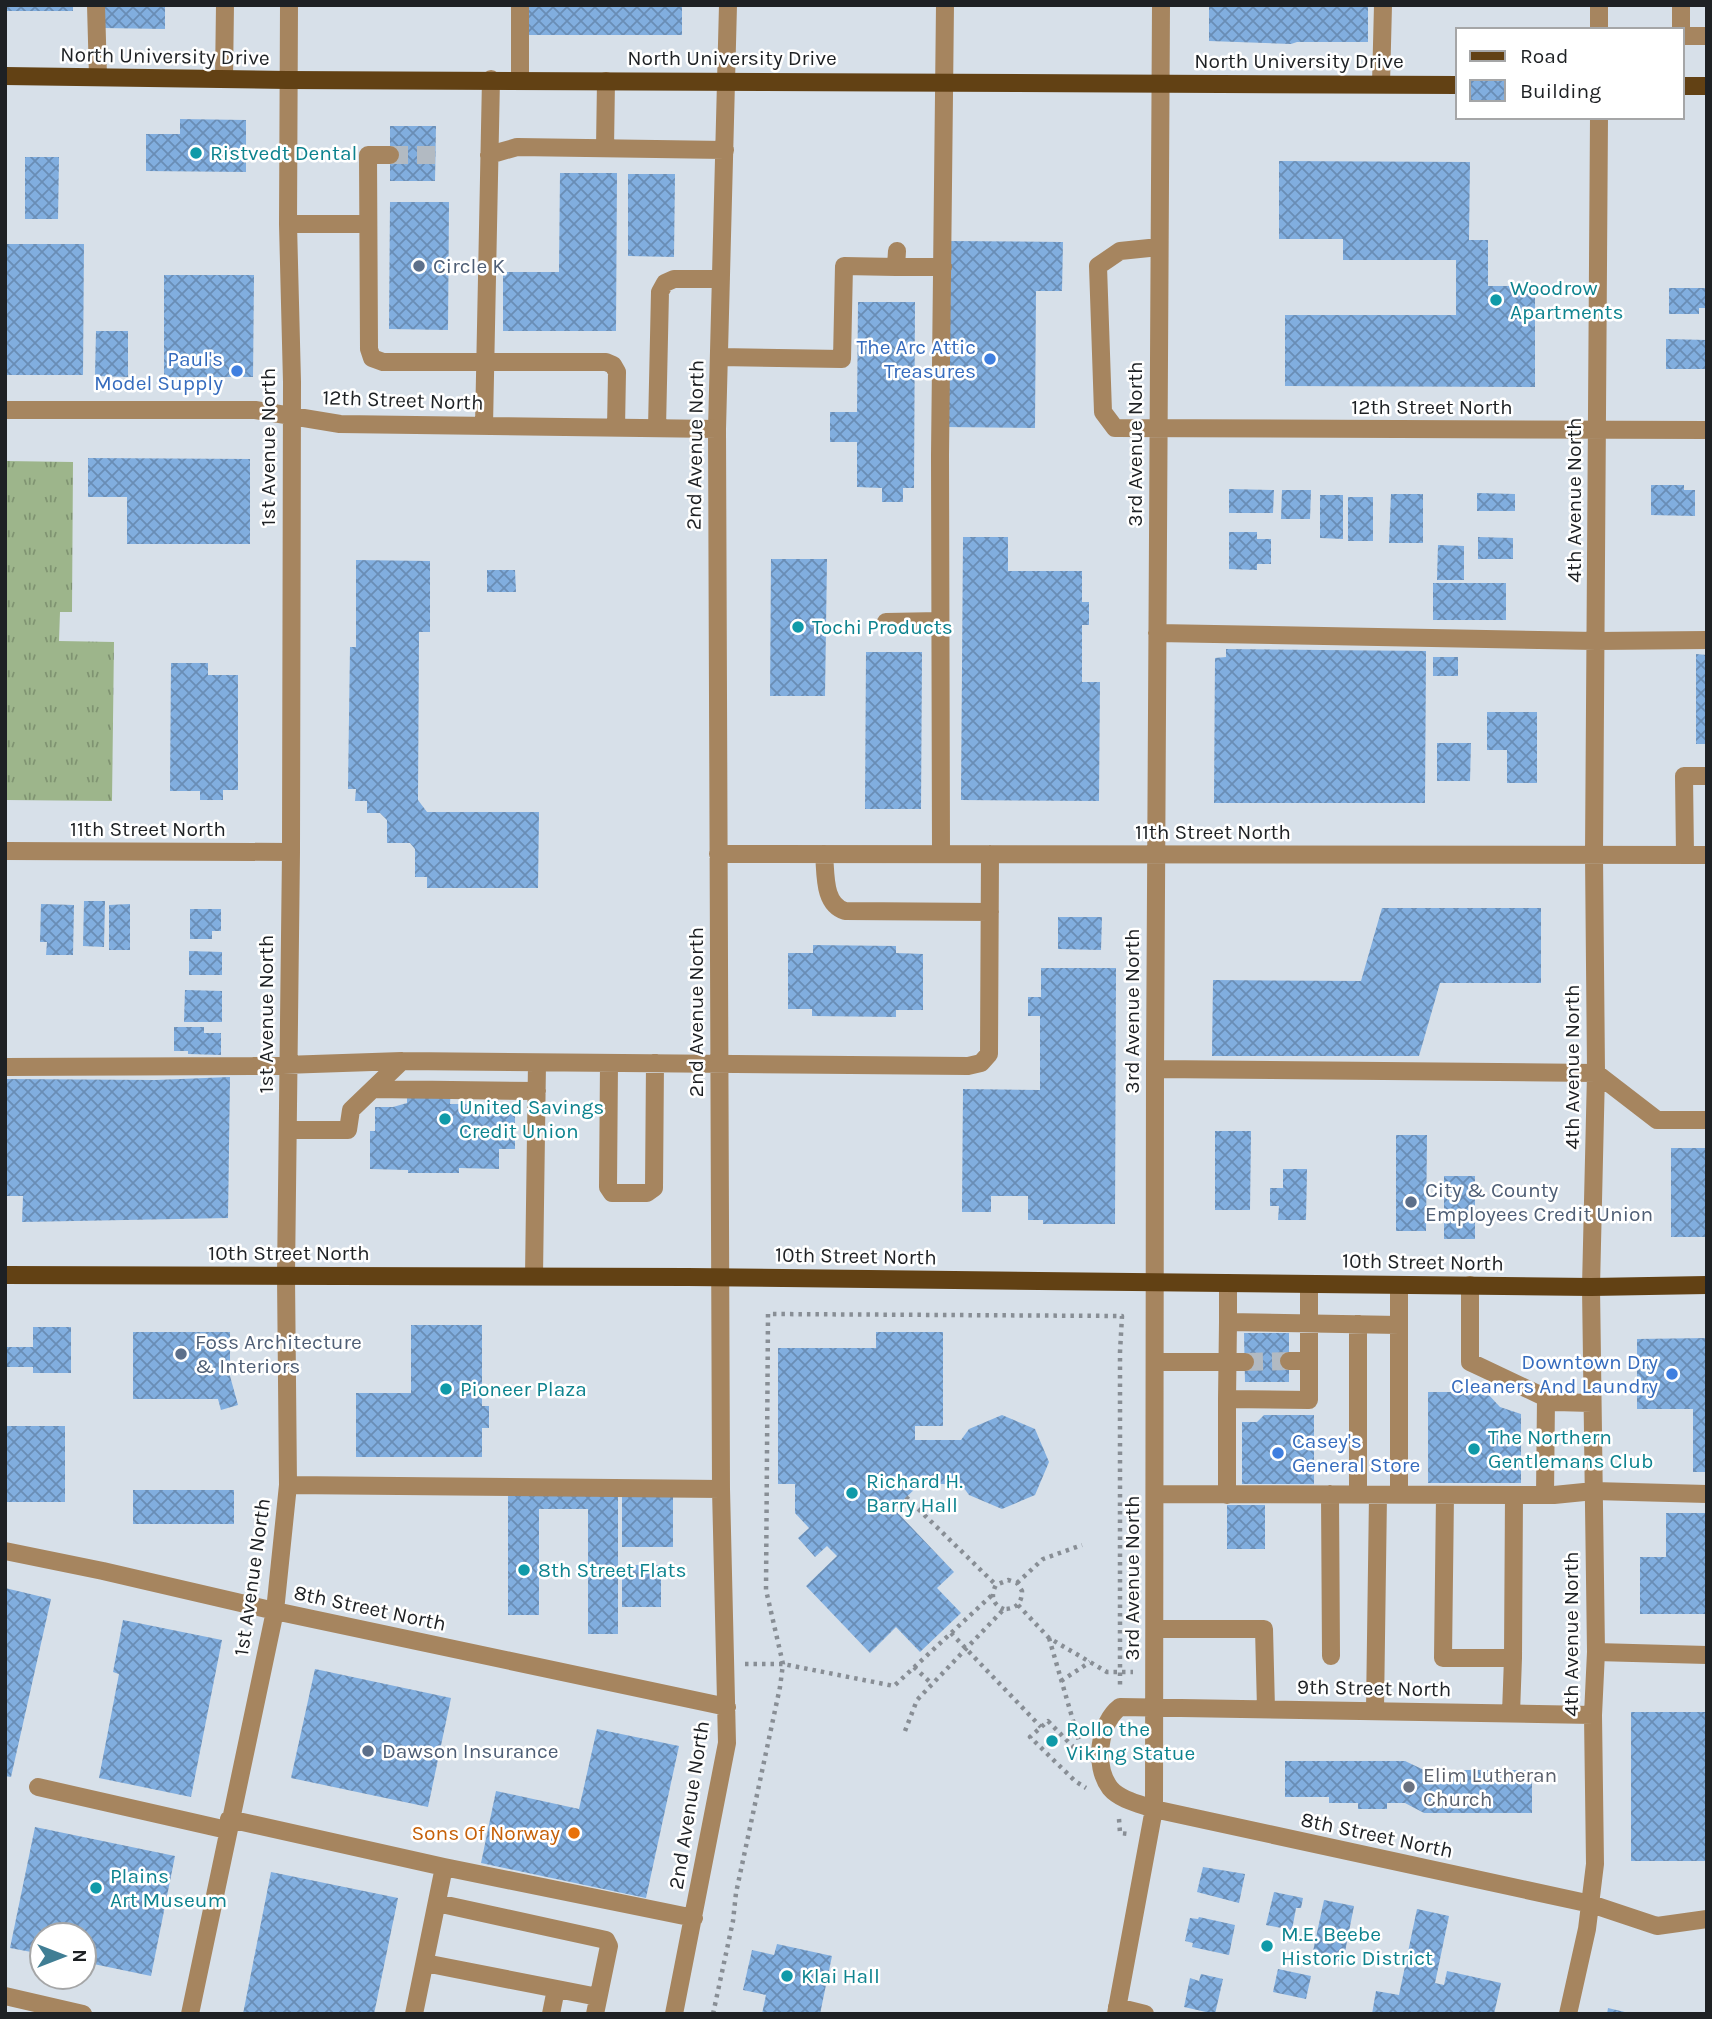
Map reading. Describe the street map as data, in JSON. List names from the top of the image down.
{
  "streets": {
    "main road": ["North University Drive", "10th Street North"],
    "street": [
      "12th Street North",
      "3rd Avenue North",
      "2nd Avenue North",
      "1st Avenue North",
      "4th Avenue North",
      "11th Street North",
      "8th Street North",
      "9th Street North"
    ]
  },
  "crossings": [
    ["North University Drive", "3rd Avenue North"],
    ["North University Drive", "2nd Avenue North"],
    ["North University Drive", "1st Avenue North"],
    ["12th Street North", "3rd Avenue North"],
    ["12th Street North", "2nd Avenue North"],
    ["12th Street North", "1st Avenue North"],
    ["12th Street North", "4th Avenue North"],
    ["3rd Avenue North", "11th Street North"],
    ["3rd Avenue North", "10th Street North"],
    ["3rd Avenue North", "8th Street North"],
    ["3rd Avenue North", "9th Street North"],
    ["2nd Avenue North", "11th Street North"],
    ["2nd Avenue North", "10th Street North"],
    ["2nd Avenue North", "8th Street North"],
    ["1st Avenue North", "11th Street North"],
    ["1st Avenue North", "10th Street North"],
    ["1st Avenue North", "8th Street North"],
    ["4th Avenue North", "11th Street North"],
    ["4th Avenue North", "10th Street North"],
    ["4th Avenue North", "8th Street North"],
    ["4th Avenue North", "9th Street North"],
    ["8th Street North", "9th Street North"]
  ],
  "places": [
    "Ristvedt Dental",
    "Circle K",
    "Woodrow Apartments",
    "The Arc Attic Treasures",
    "Paul's Model Supply",
    "Tochi Products",
    "United Savings Credit Union",
    "City & County Employees Credit Union",
    "Foss Architecture & Interiors",
    "Downtown Dry Cleaners And Laundry",
    "Pioneer Plaza",
    "The Northern Gentlemans Club",
    "Casey's General Store",
    "Richard H. Barry Hall",
    "8th Street Flats",
    "Rollo the Viking Statue",
    "Dawson Insurance",
    "Elim Lutheran Church",
    "Sons Of Norway",
    "Plains Art Museum",
    "M.E. Beebe Historic District",
    "Klai Hall"
  ],
  "legend": ["Road", "Building"],
  "north": "right"
}
